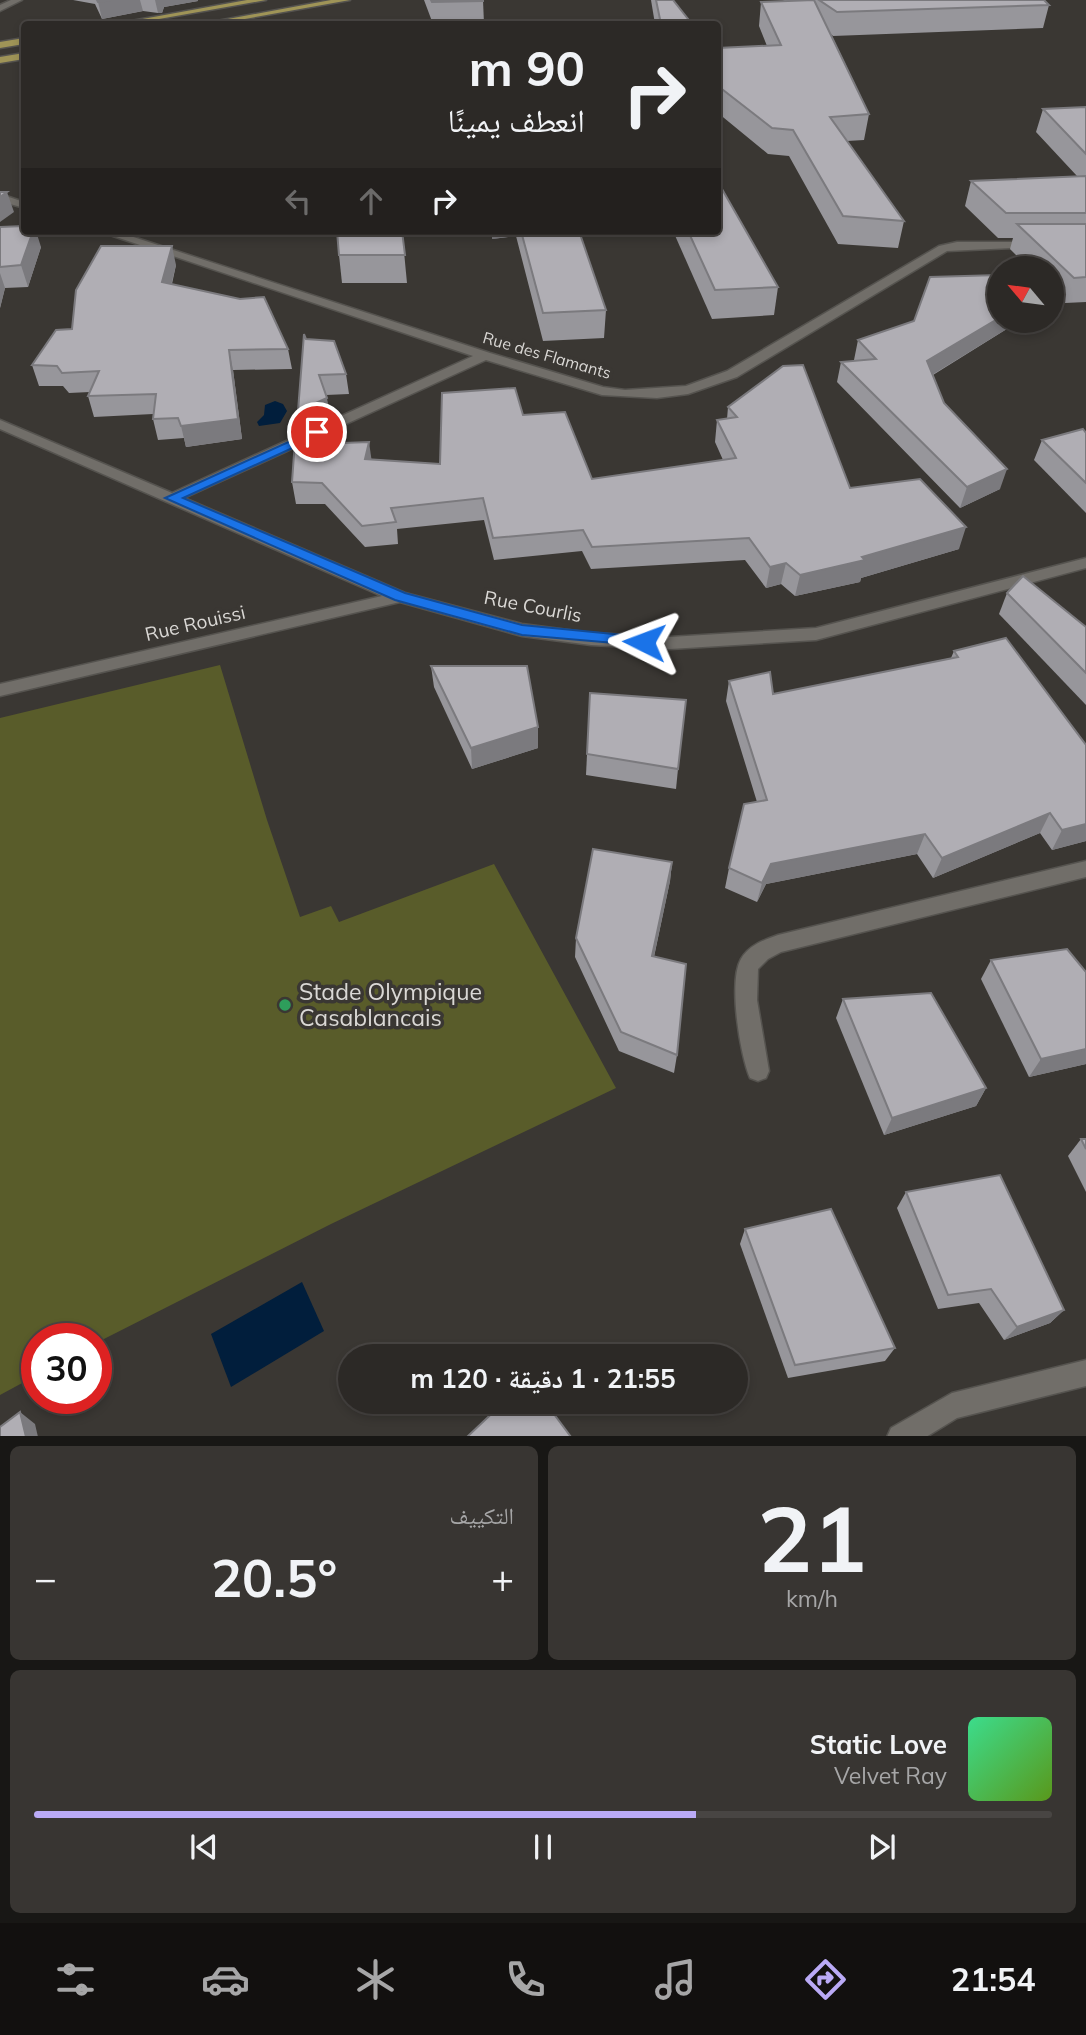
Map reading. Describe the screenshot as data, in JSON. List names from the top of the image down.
{
  "streets": {
    "street": ["Rue des Flamants", "Rue Courlis", "Rue Rouissi"]
  },
  "crossings": [
    ["Rue Courlis", "Rue Rouissi"]
  ],
  "places": ["Stade Olympique Casablancais"],
  "north": "top left",
  "page": {
    "turn": ["90 m", "انعطف يمينًا"],
    "limit": "30",
    "trip": "21:55 · 1 دقيقة · 120 m",
    "tile": [
      ["21", "km/h"],
      "التكييف"
    ],
    "heat": ["−", "20.5°", "+"],
    "song": ["Static Love", "Velvet Ray"],
    "tabs": "21:54"
  }
}
